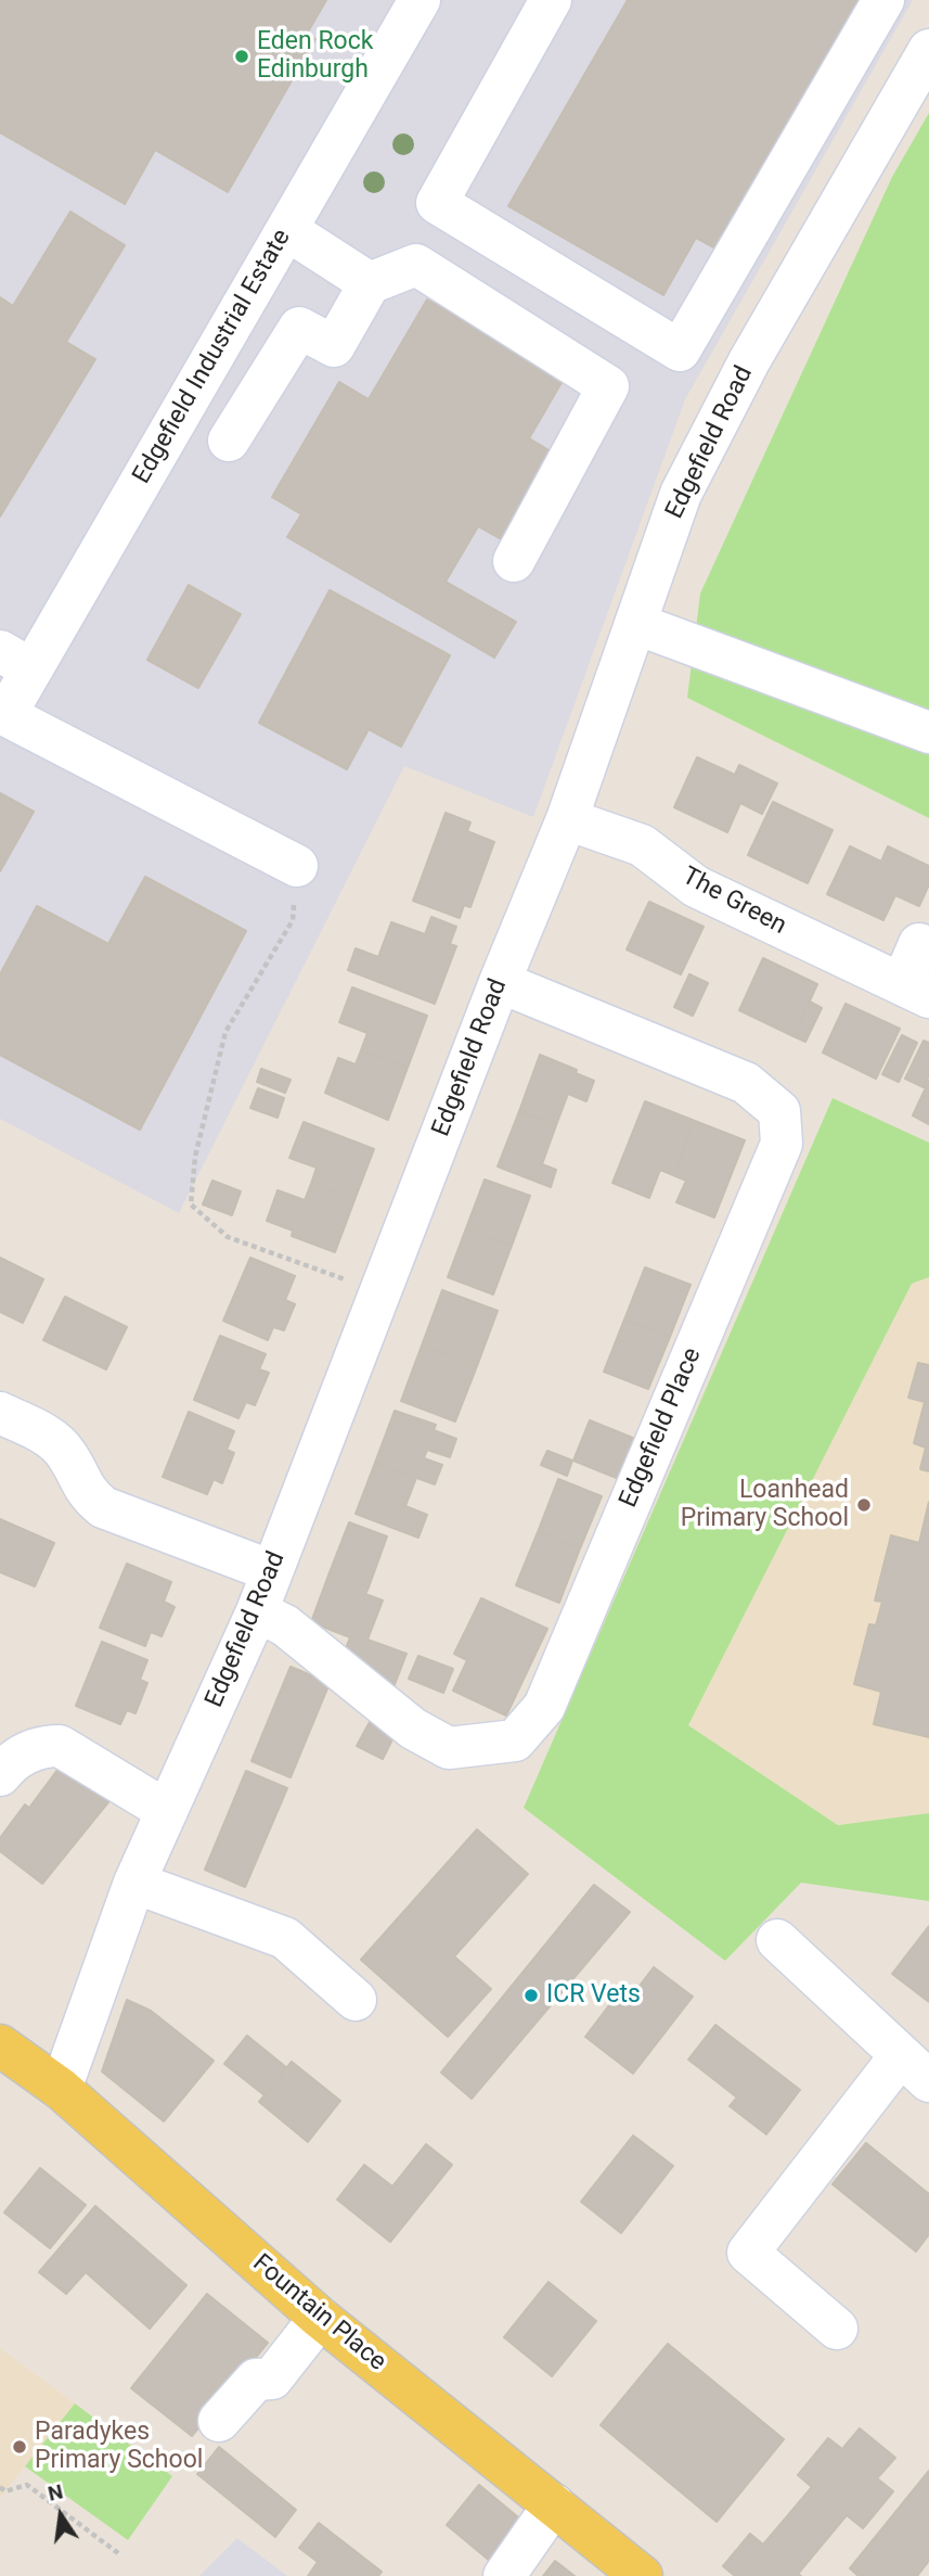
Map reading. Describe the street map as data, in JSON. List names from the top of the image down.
{
  "streets": {
    "main road": ["Fountain Place"],
    "street": [
      "Edgefield Industrial Estate",
      "Edgefield Road",
      "The Green",
      "Edgefield Place"
    ]
  },
  "crossings": [
    ["Edgefield Road", "The Green"],
    ["Edgefield Road", "Edgefield Place"],
    ["Edgefield Road", "Fountain Place"]
  ],
  "places": [
    "Eden Rock Edinburgh",
    "Loanhead Primary School",
    "ICR Vets",
    "Paradykes Primary School"
  ],
  "north": "top"
}
